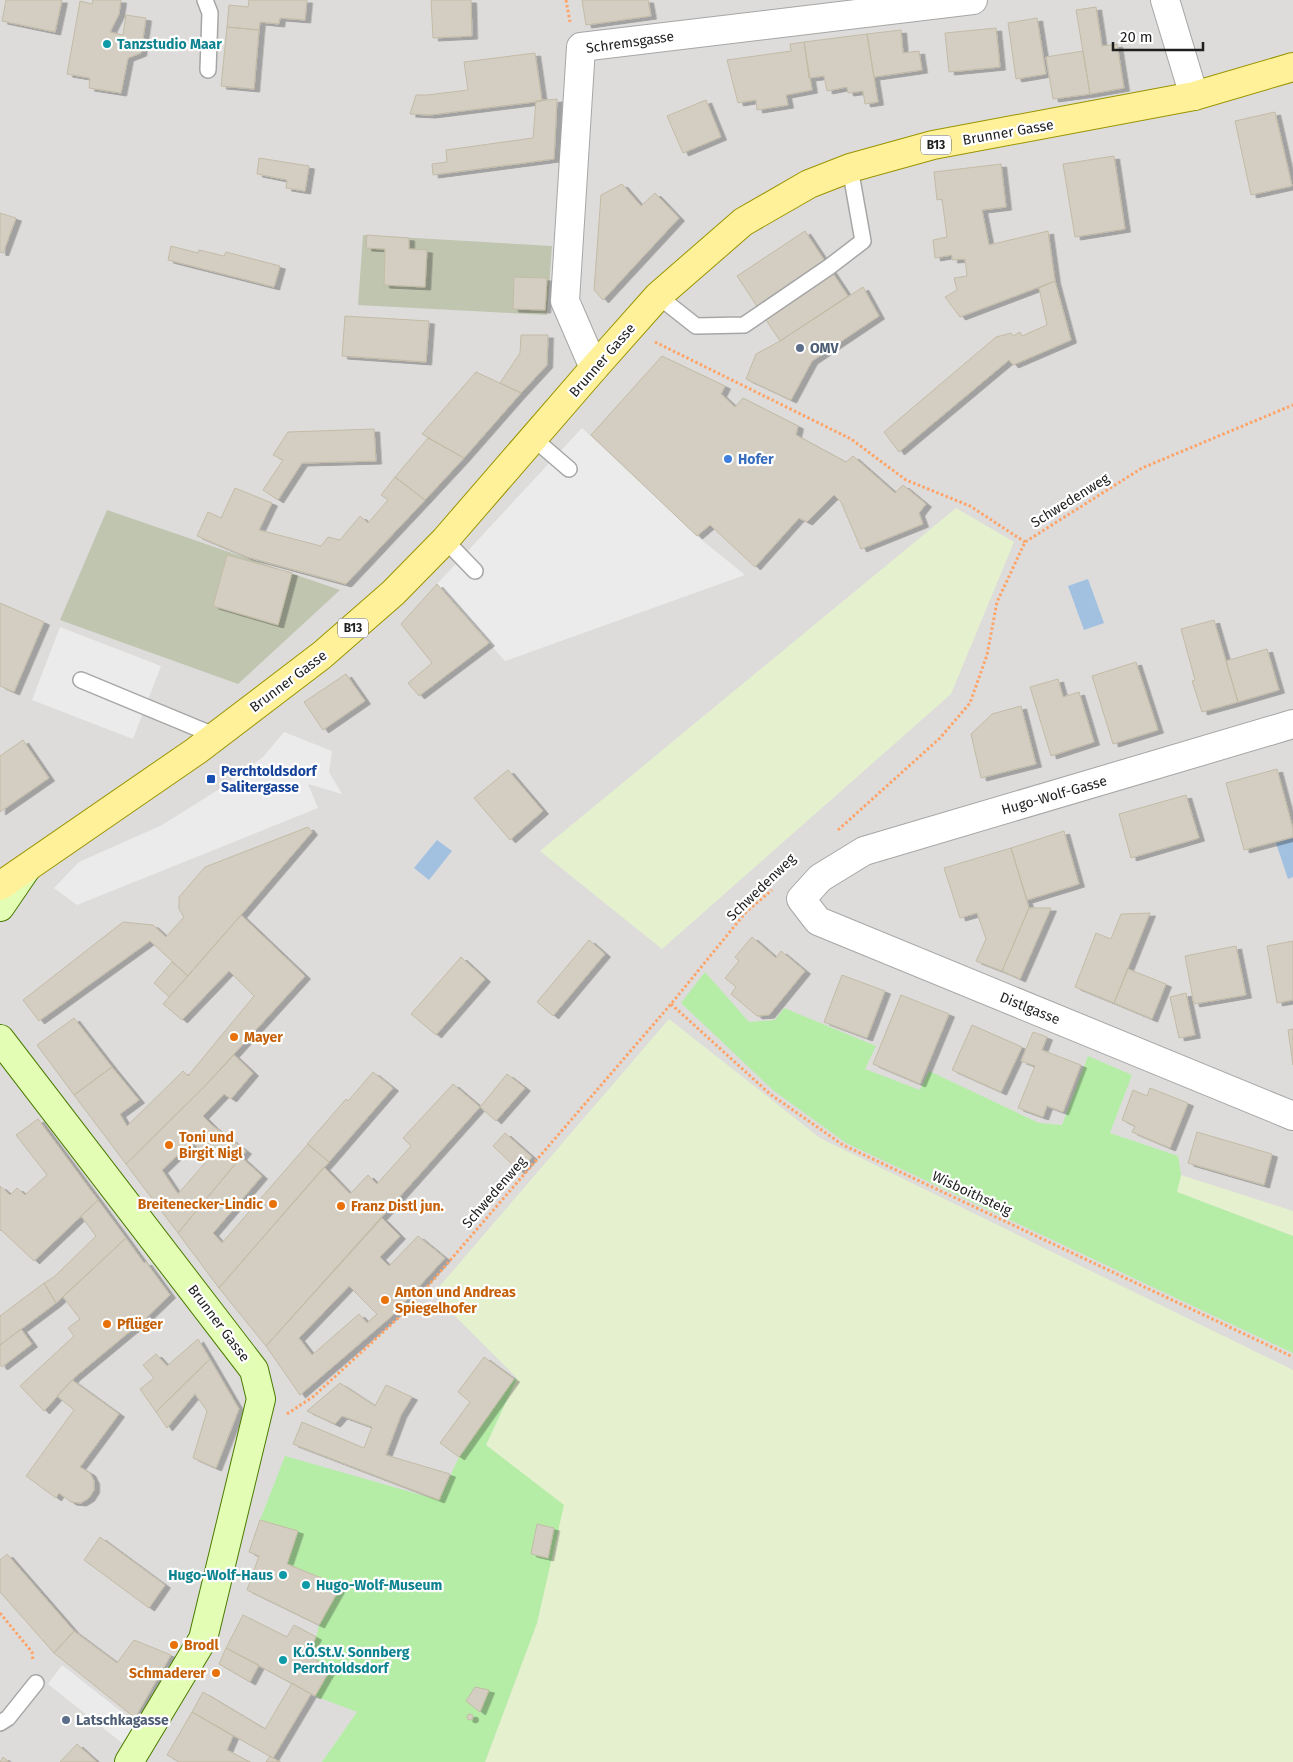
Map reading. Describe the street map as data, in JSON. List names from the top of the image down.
{
  "streets": {
    "main road": ["Brunner Gasse", "B13"],
    "street": ["Schremsgasse", "Hugo-Wolf-Gasse", "Distlgasse"],
    "path": ["Schwedenweg", "Wisboithsteig"]
  },
  "crossings": [
    ["Schremsgasse", "Brunner Gasse"],
    ["Brunner Gasse", "Schwedenweg"],
    ["Schwedenweg", "Wisboithsteig"],
    ["Hugo-Wolf-Gasse", "Distlgasse"]
  ],
  "places": {
    "other": [
      "Tanzstudio Maar",
      "OMV",
      "Hofer",
      "Mayer",
      "Toni und Birgit Nigl",
      "Breitenecker-Lindic",
      "Franz Distl jun.",
      "Anton und Andreas Spiegelhofer",
      "Pflüger",
      "Hugo-Wolf-Haus",
      "Hugo-Wolf-Museum",
      "Brodl",
      "K.Ö.St.V. Sonnberg Perchtoldsdorf",
      "Schmaderer",
      "Latschkagasse"
    ],
    "transit": ["Perchtoldsdorf Salitergasse"]
  },
  "scale_bar": "20 m"
}
